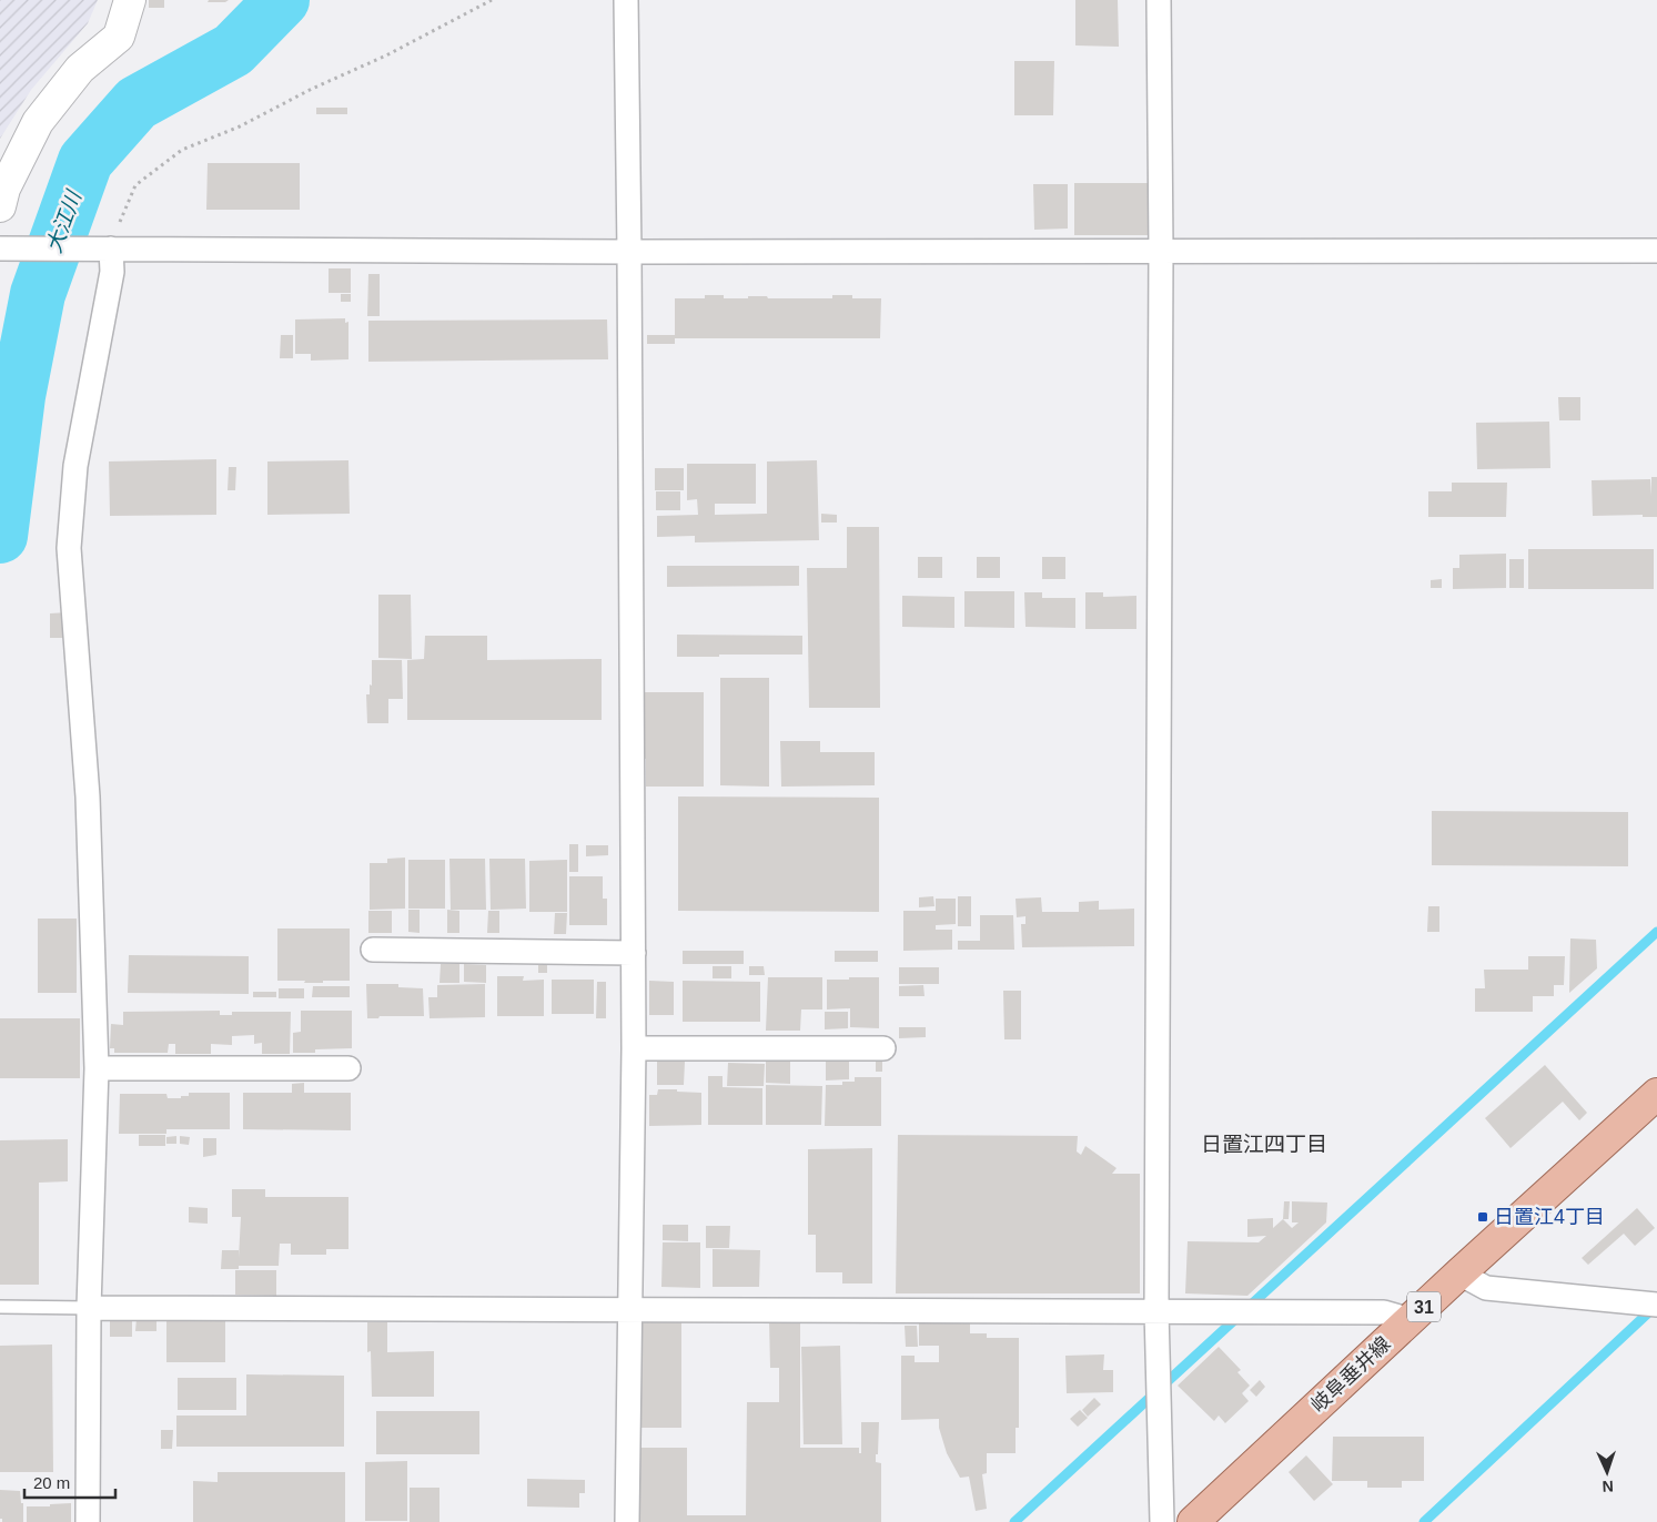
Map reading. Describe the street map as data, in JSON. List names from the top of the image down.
{
  "streets": {
    "main road": ["31", "岐阜垂井線"]
  },
  "districts": ["日置江四丁目"],
  "water": ["大江川"],
  "places": {
    "transit": ["日置江4丁目"]
  },
  "scale_bar": "20 m",
  "north": "bottom"
}
